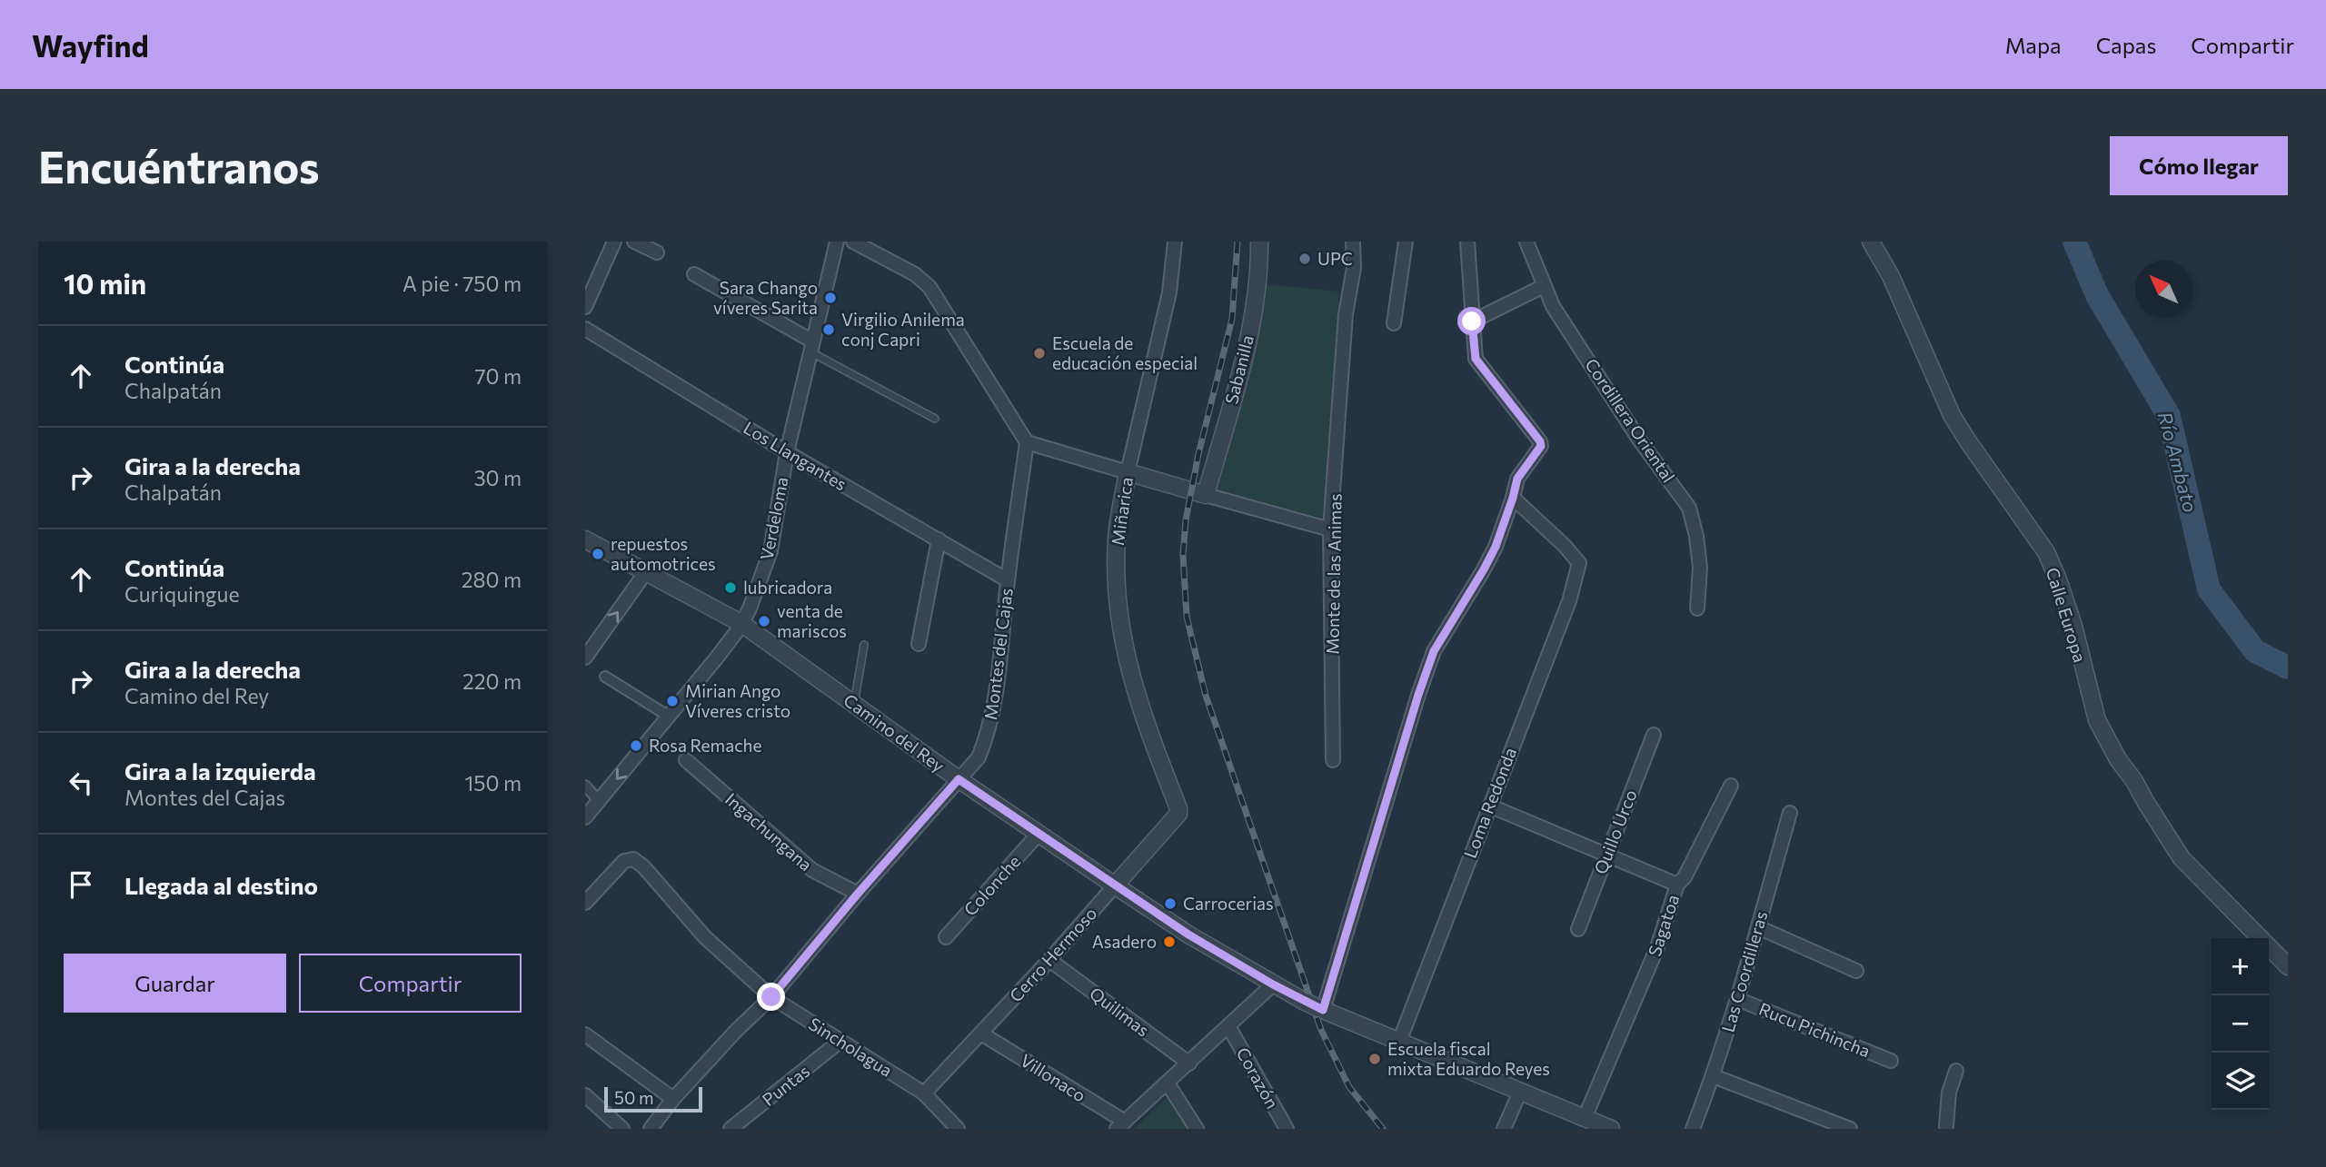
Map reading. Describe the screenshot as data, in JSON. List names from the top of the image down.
{
  "streets": {
    "street": [
      "Sabanilla",
      "Cordillera Oriental",
      "Los Llangantes",
      "Miñarica",
      "Verdeloma",
      "Monte de las Animas",
      "Calle Europa",
      "Montes del Cajas",
      "Camino del Rey",
      "Loma Redonda",
      "Ingachungana",
      "Quillo Urco",
      "Colonche",
      "Sagatoa",
      "Cerro Hermoso",
      "Las Coordilleras",
      "Quilimas",
      "Rucu Pichincha",
      "Sincholagua",
      "Villonaco",
      "Corazón",
      "Puntas"
    ]
  },
  "crossings": [
    ["Los Llangantes", "Verdeloma"],
    ["Los Llangantes", "Montes del Cajas"],
    ["Miñarica", "Cerro Hermoso"],
    ["Verdeloma", "Camino del Rey"],
    ["Montes del Cajas", "Camino del Rey"],
    ["Montes del Cajas", "Ingachungana"],
    ["Montes del Cajas", "Sincholagua"],
    ["Camino del Rey", "Loma Redonda"],
    ["Camino del Rey", "Colonche"],
    ["Camino del Rey", "Sagatoa"],
    ["Camino del Rey", "Cerro Hermoso"],
    ["Loma Redonda", "Sagatoa"],
    ["Quillo Urco", "Sagatoa"],
    ["Cerro Hermoso", "Quilimas"],
    ["Cerro Hermoso", "Sincholagua"],
    ["Cerro Hermoso", "Villonaco"],
    ["Las Coordilleras", "Rucu Pichincha"],
    ["Sincholagua", "Puntas"]
  ],
  "water": ["Río Ambato"],
  "places": [
    "UPC",
    "Sara Chango víveres Sarita",
    "Virgilio Anilema conj Capri",
    "Escuela de educación especial",
    "repuestos automotrices",
    "lubricadora",
    "venta de mariscos",
    "Mirian Ango Víveres cristo",
    "Rosa Remache",
    "Carrocerias",
    "Asadero",
    "Escuela fiscal mixta Eduardo Reyes"
  ],
  "scale_bar": "50 m",
  "north": "top left",
  "page": {
    "header": "Wayfind",
    "nav": ["Mapa", "Capas", "Compartir"],
    "buttons": [
      "Cómo llegar",
      ["Guardar", "Compartir"]
    ],
    "title": "Encuéntranos",
    "heading": ["10 min", "A pie · 750 m"],
    "list": [
      ["Continúa", "Chalpatán", "70 m"],
      ["Gira a la derecha", "Chalpatán", "30 m"],
      ["Continúa", "Curiquingue", "280 m"],
      ["Gira a la derecha", "Camino del Rey", "220 m"],
      ["Gira a la izquierda", "Montes del Cajas", "150 m"],
      "Llegada al destino"
    ],
    "map_buttons": ["+", "−"],
    "scale": "50 m"
  }
}
